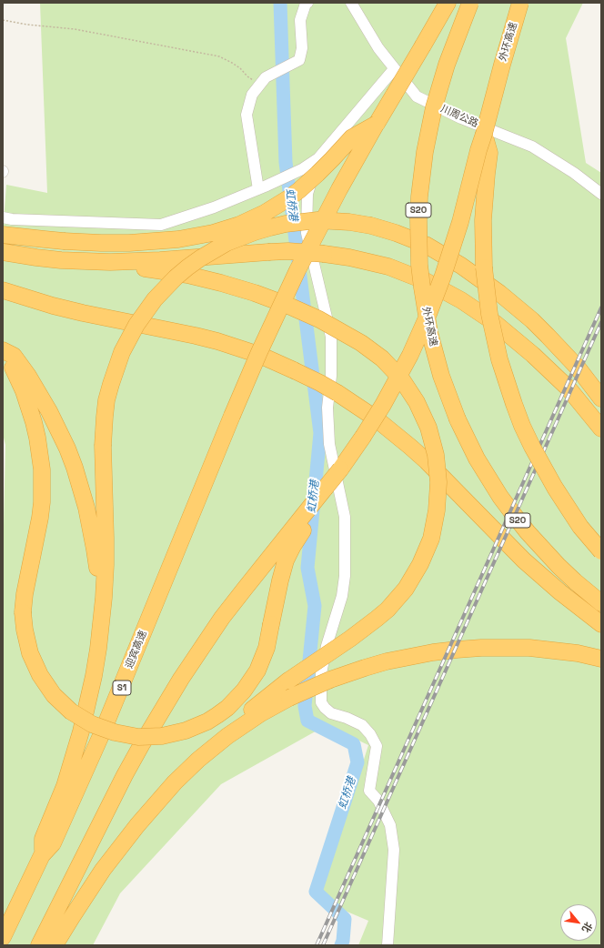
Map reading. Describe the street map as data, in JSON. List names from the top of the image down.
{
  "streets": {
    "highway": [
      "外环高速",
      "S20",
      "迎宾高速",
      "S1"
    ],
    "street": ["川周公路"]
  },
  "water": ["虹桥港"],
  "north": "bottom right"
}
